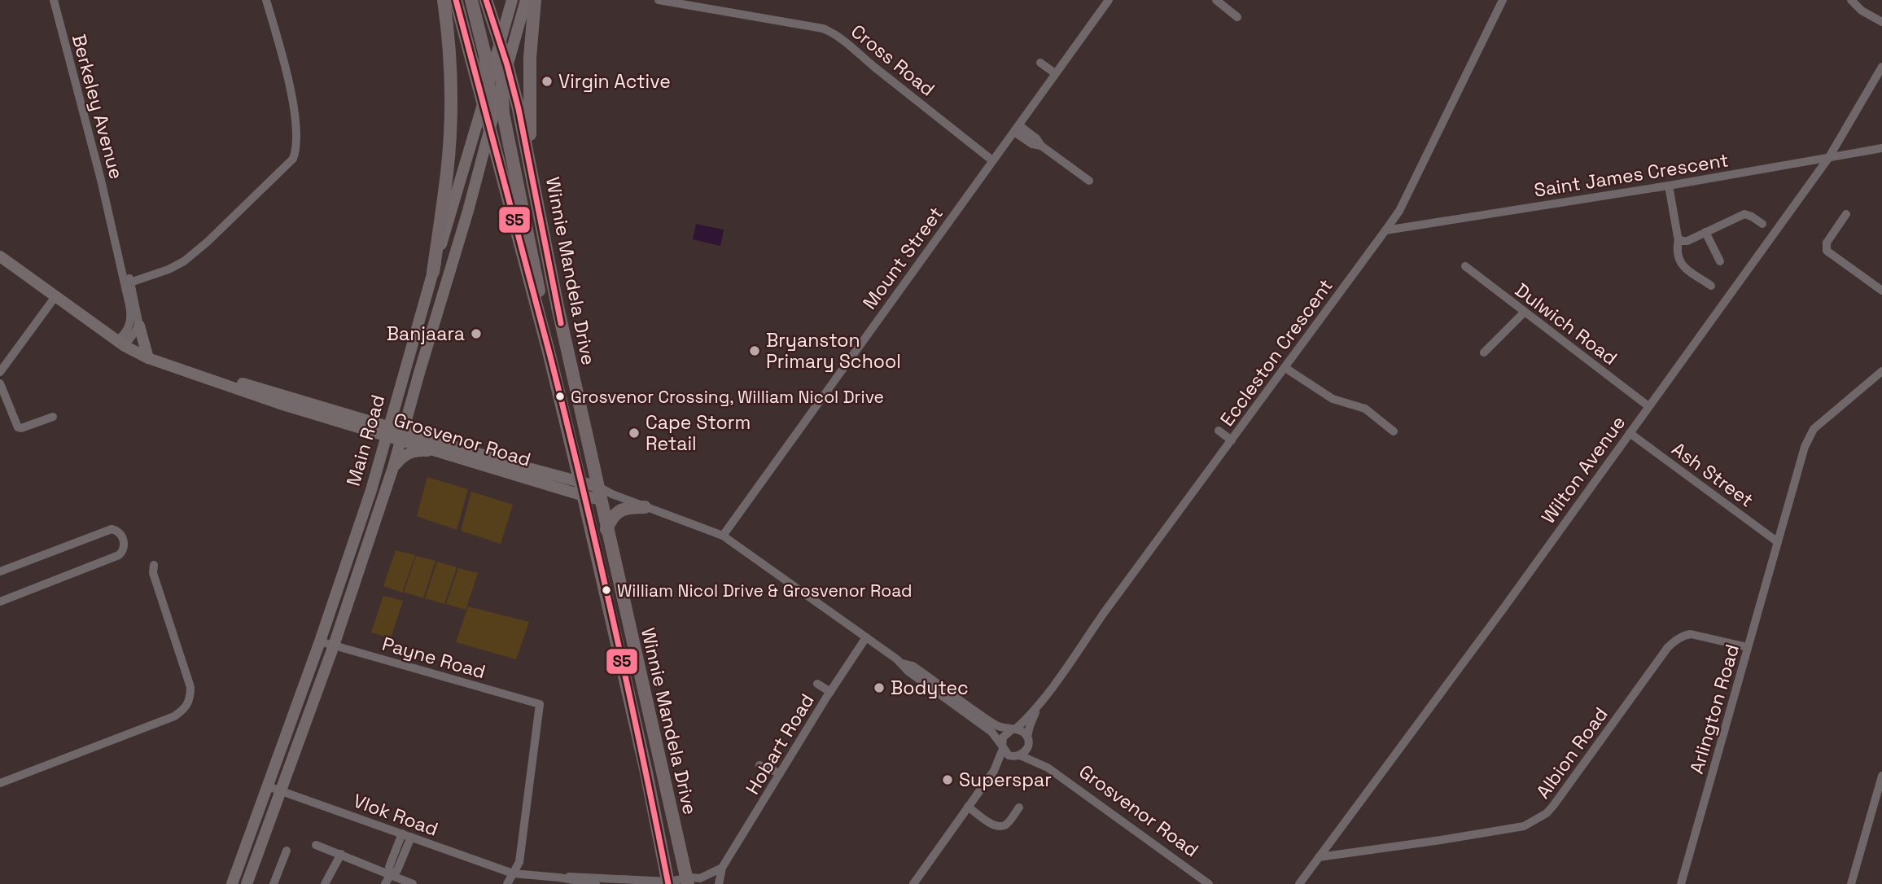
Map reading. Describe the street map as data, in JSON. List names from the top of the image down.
{
  "streets": {
    "main road": ["Winnie Mandela Drive", "Grosvenor Road", "Main Road"],
    "street": [
      "Cross Road",
      "Berkeley Avenue",
      "Saint James Crescent",
      "Mount Street",
      "Dulwich Road",
      "Eccleston Crescent",
      "Wilton Avenue",
      "Ash Street",
      "Payne Road",
      "Arlington Road",
      "Hobart Road",
      "Albion Road",
      "Vlok Road"
    ]
  },
  "crossings": [
    ["Cross Road", "Mount Street"],
    ["Berkeley Avenue", "Grosvenor Road"],
    ["Saint James Crescent", "Eccleston Crescent"],
    ["Saint James Crescent", "Wilton Avenue"],
    ["Mount Street", "Grosvenor Road"],
    ["Winnie Mandela Drive", "Grosvenor Road"],
    ["Winnie Mandela Drive", "Main Road"],
    ["Dulwich Road", "Wilton Avenue"],
    ["Eccleston Crescent", "Grosvenor Road"],
    ["Grosvenor Road", "Main Road"],
    ["Grosvenor Road", "Hobart Road"],
    ["Main Road", "Payne Road"],
    ["Main Road", "Vlok Road"],
    ["Wilton Avenue", "Ash Street"],
    ["Wilton Avenue", "Albion Road"],
    ["Ash Street", "Arlington Road"],
    ["Payne Road", "Vlok Road"],
    ["Arlington Road", "Albion Road"]
  ],
  "places": [
    "Virgin Active",
    "Banjaara",
    "Bryanston Primary School",
    "Grosvenor Crossing, William Nicol Drive",
    "Cape Storm Retail",
    "William Nicol Drive & Grosvenor Road",
    "Bodytec",
    "Superspar"
  ],
  "lines": ["transit line S5"]
}
